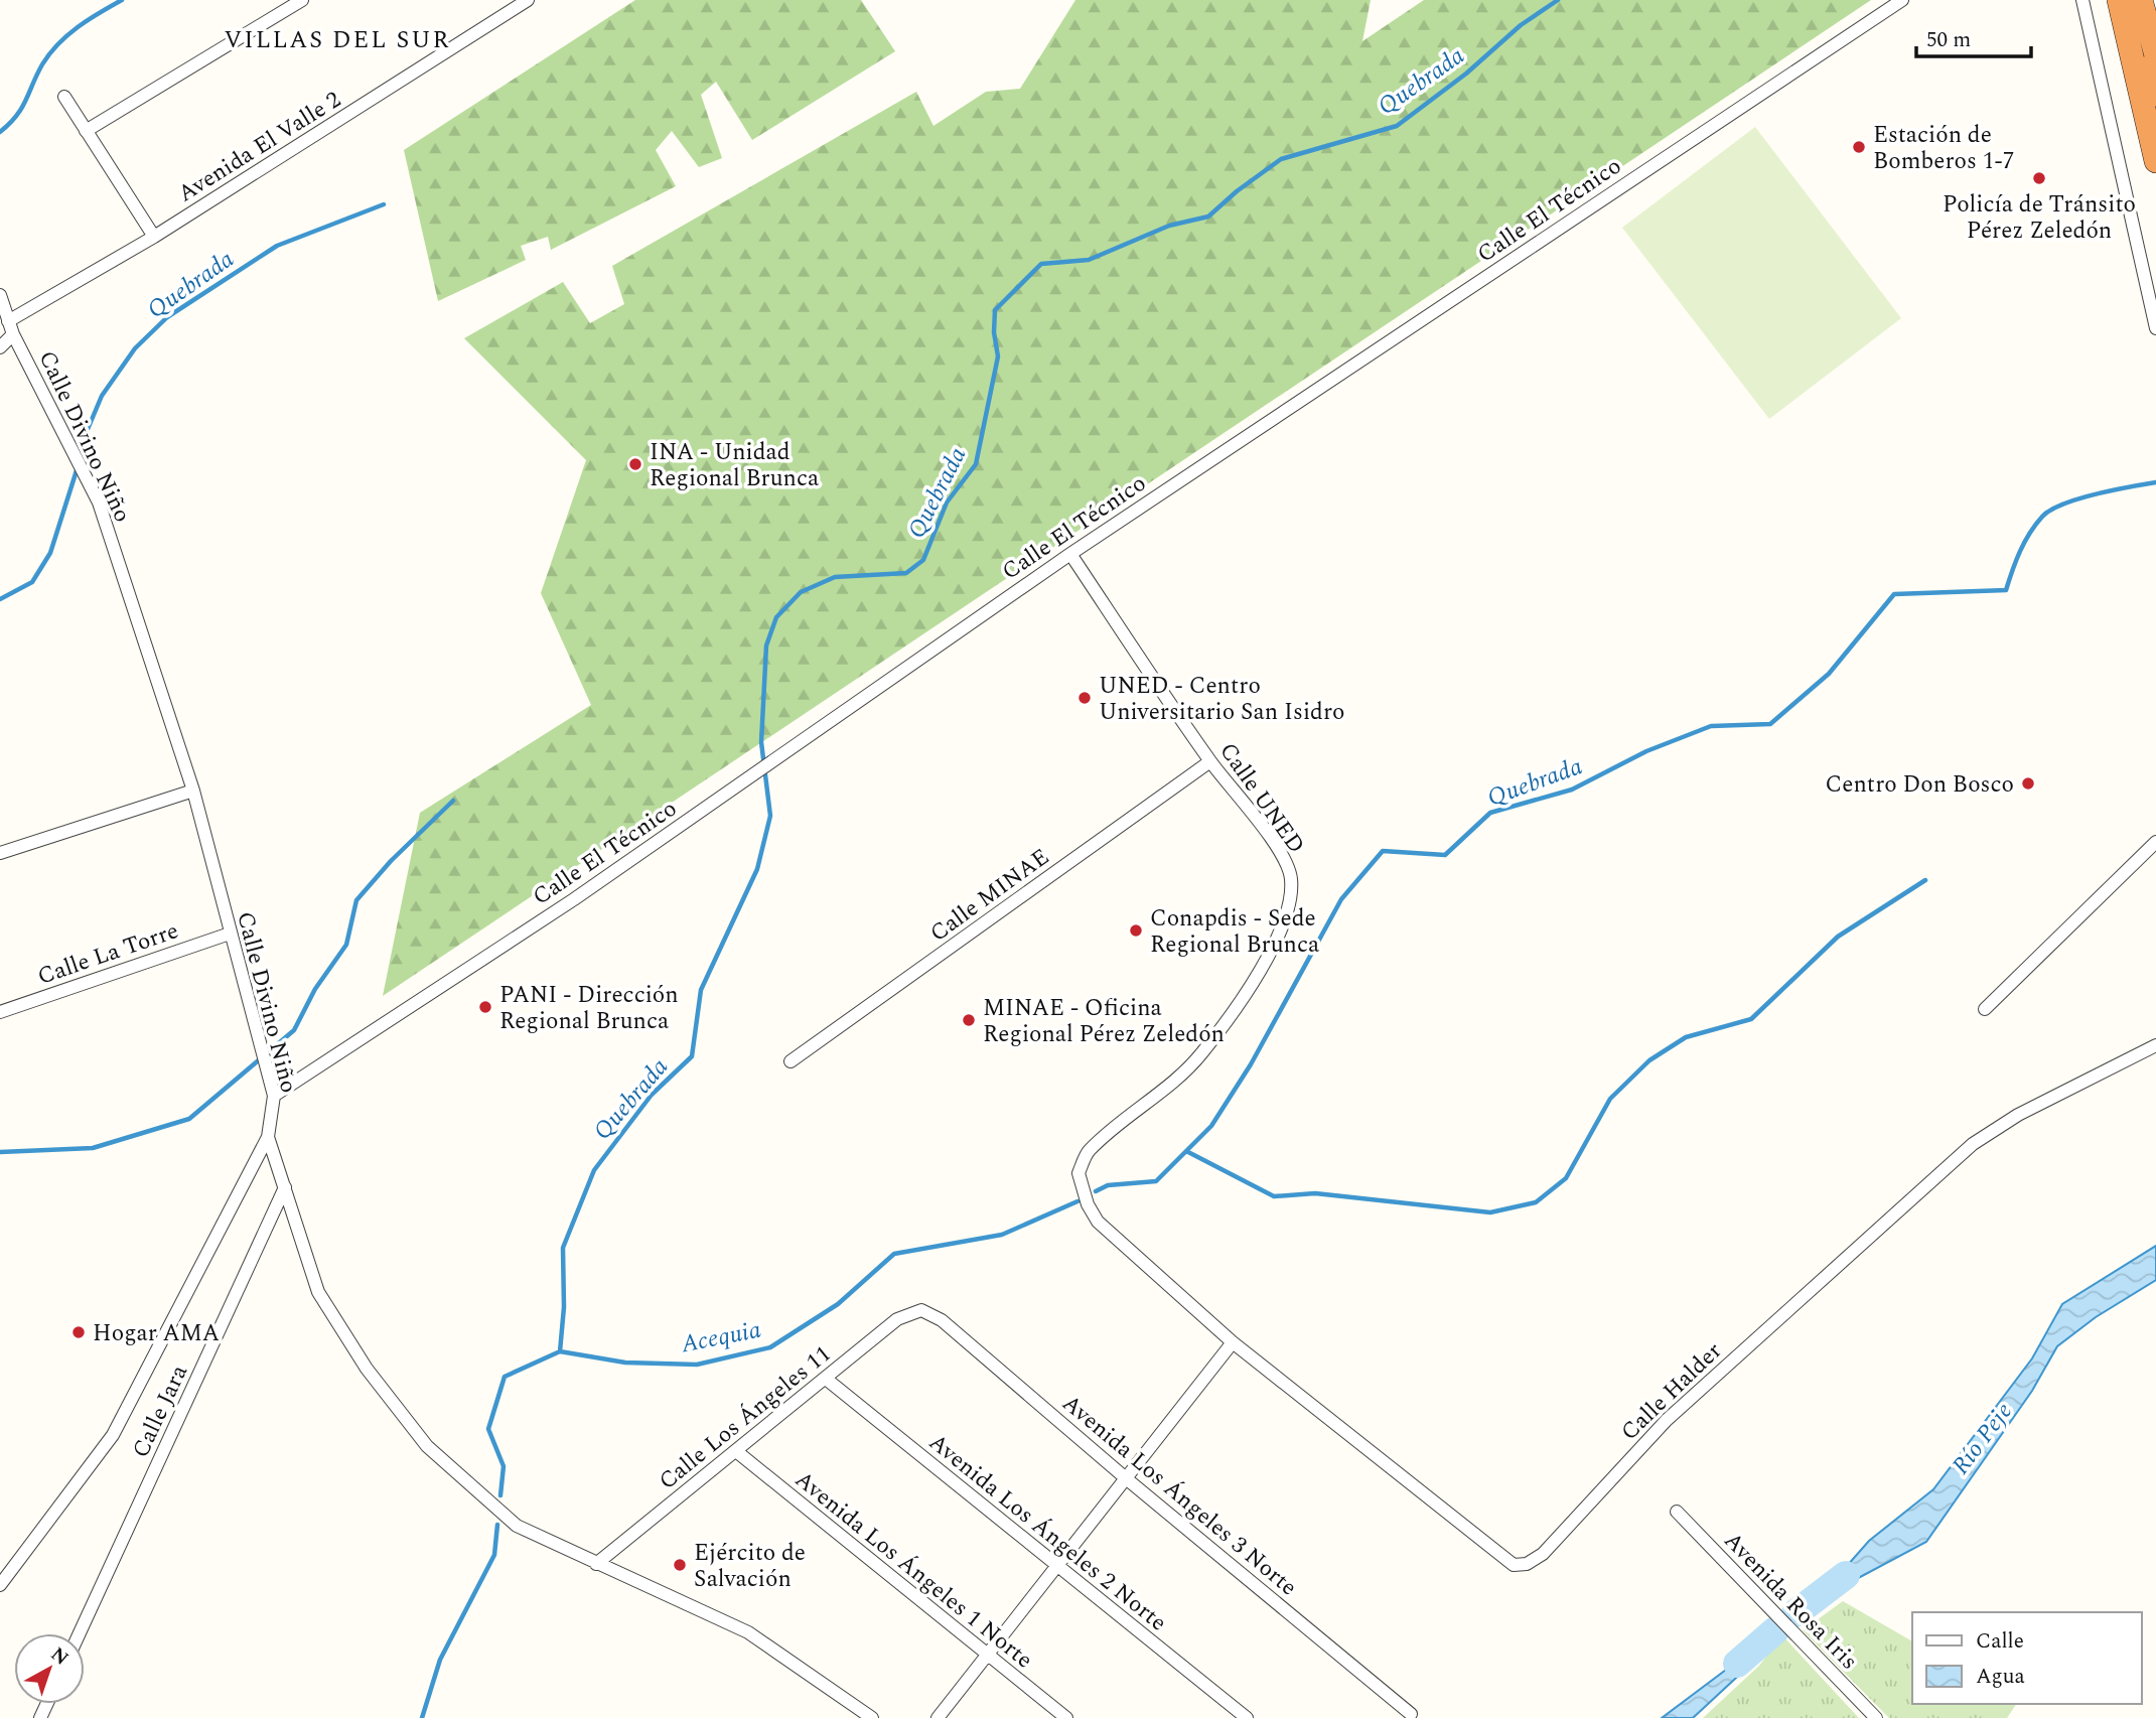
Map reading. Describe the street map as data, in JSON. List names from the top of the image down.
{
  "streets": {
    "street": [
      "Avenida El Valle 2",
      "Calle El Técnico",
      "Calle Divino Niño",
      "Calle UNED",
      "Calle MINAE",
      "Calle La Torre",
      "Calle Halder",
      "Calle Jara",
      "Calle Los Ángeles 11",
      "Avenida Los Ángeles 3 Norte",
      "Avenida Los Ángeles 2 Norte",
      "Avenida Los Ángeles 1 Norte",
      "Avenida Rosa Iris"
    ]
  },
  "crossings": [
    ["Avenida El Valle 2", "Calle Divino Niño"],
    ["Calle El Técnico", "Calle Divino Niño"],
    ["Calle El Técnico", "Calle UNED"],
    ["Calle Divino Niño", "Calle La Torre"],
    ["Calle Divino Niño", "Calle Jara"],
    ["Calle Divino Niño", "Calle Los Ángeles 11"],
    ["Calle UNED", "Calle MINAE"],
    ["Calle UNED", "Calle Halder"],
    ["Calle Los Ángeles 11", "Avenida Los Ángeles 3 Norte"],
    ["Calle Los Ángeles 11", "Avenida Los Ángeles 2 Norte"],
    ["Calle Los Ángeles 11", "Avenida Los Ángeles 1 Norte"]
  ],
  "districts": ["VILLAS DEL SUR"],
  "water": ["Quebrada", "Acequia", "Río Peje"],
  "places": [
    "Estación de Bomberos 1-7",
    "Policía de Tránsito Pérez Zeledón",
    "INA - Unidad Regional Brunca",
    "UNED - Centro Universitario San Isidro",
    "Centro Don Bosco",
    "Conapdis - Sede Regional Brunca",
    "PANI - Dirección Regional Brunca",
    "MINAE - Oficina Regional Pérez Zeledón",
    "Hogar AMA",
    "Ejército de Salvación"
  ],
  "legend": ["Calle", "Agua"],
  "scale_bar": "50 m",
  "north": "top right"
}
